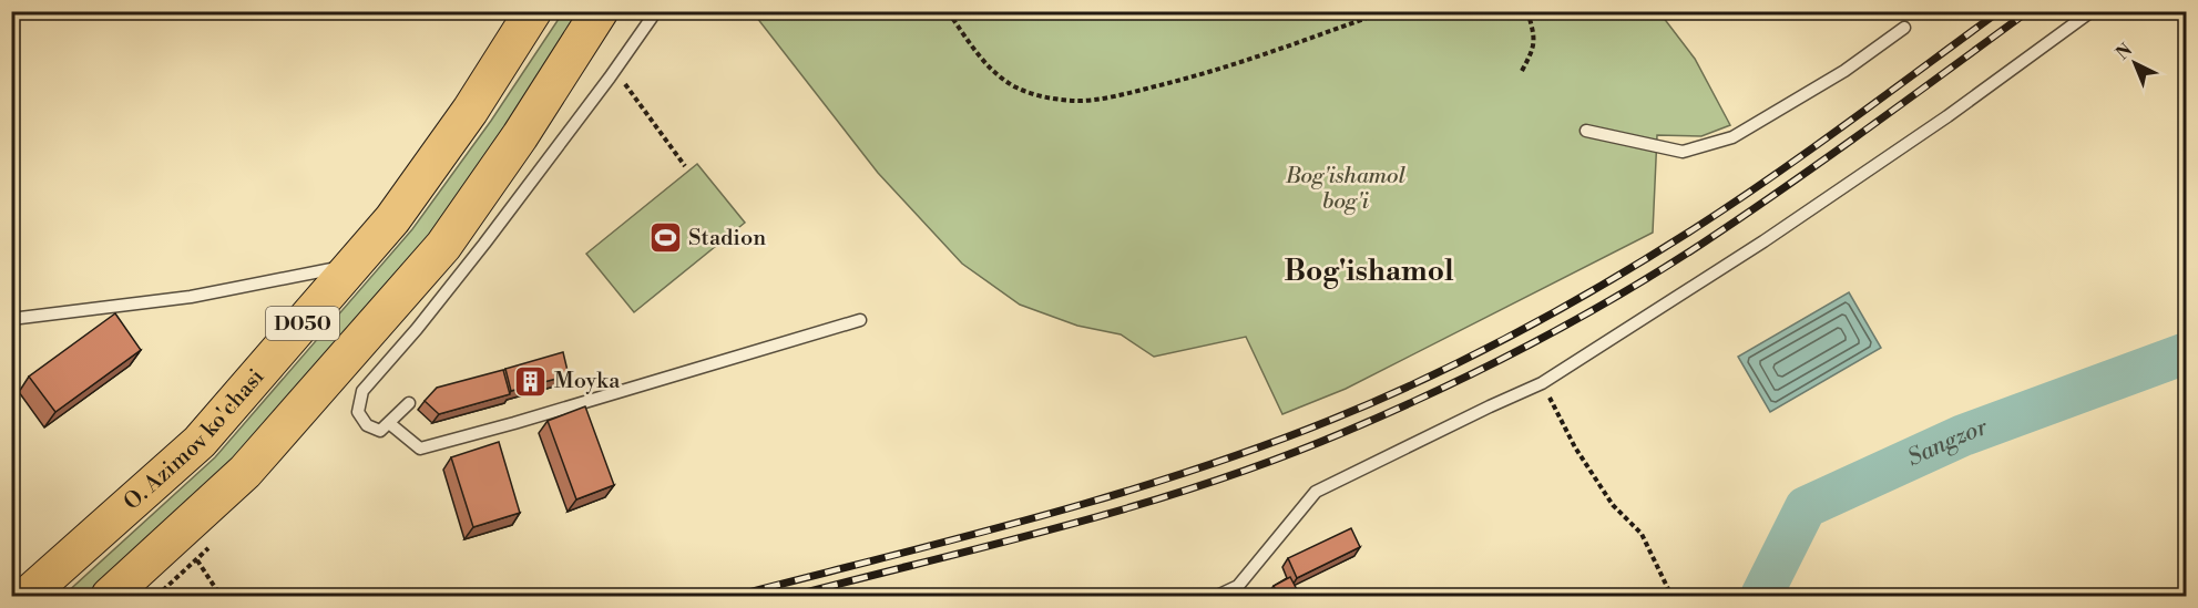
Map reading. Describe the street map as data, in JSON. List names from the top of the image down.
{
  "streets": {
    "main road": ["D050", "O. Azimov ko'chasi"]
  },
  "districts": ["Bog'ishamol"],
  "water": ["Sangzor"],
  "parks": ["Bog'ishamol bog'i"],
  "places": {
    "sports": ["Stadion"],
    "building": ["Moyka"]
  },
  "north": "top left"
}
